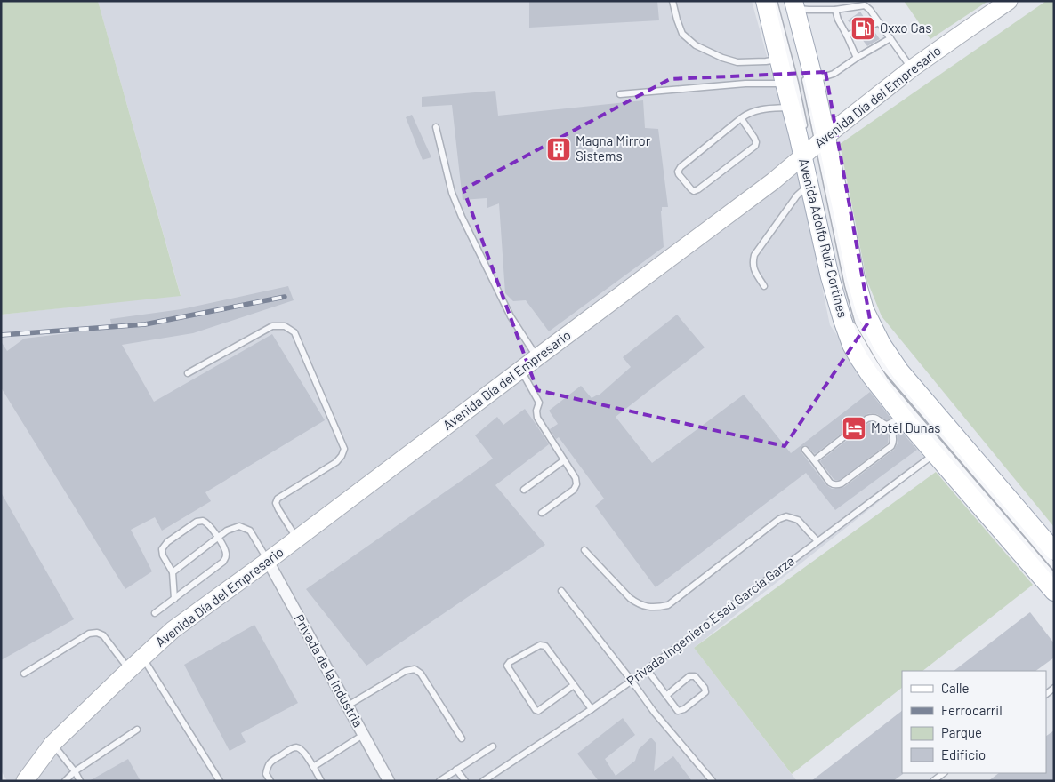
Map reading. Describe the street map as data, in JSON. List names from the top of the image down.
{
  "streets": {
    "main road": ["Avenida Adolfo Ruíz Cortines"],
    "street": ["Avenida Día del Empresario", "Privada de la Industria"],
    "lane": ["Privada Ingeniero Esaú García Garza"]
  },
  "crossings": [
    ["Avenida Día del Empresario", "Avenida Adolfo Ruíz Cortines"],
    ["Avenida Día del Empresario", "Privada de la Industria"],
    ["Avenida Adolfo Ruíz Cortines", "Privada Ingeniero Esaú García Garza"]
  ],
  "places": {
    "fuel station": ["Oxxo Gas"],
    "building": ["Magna Mirror Sistems"],
    "hotel": ["Motel Dunas"]
  },
  "legend": [
    "Calle",
    "Ferrocarril",
    "Parque",
    "Edificio"
  ]
}
